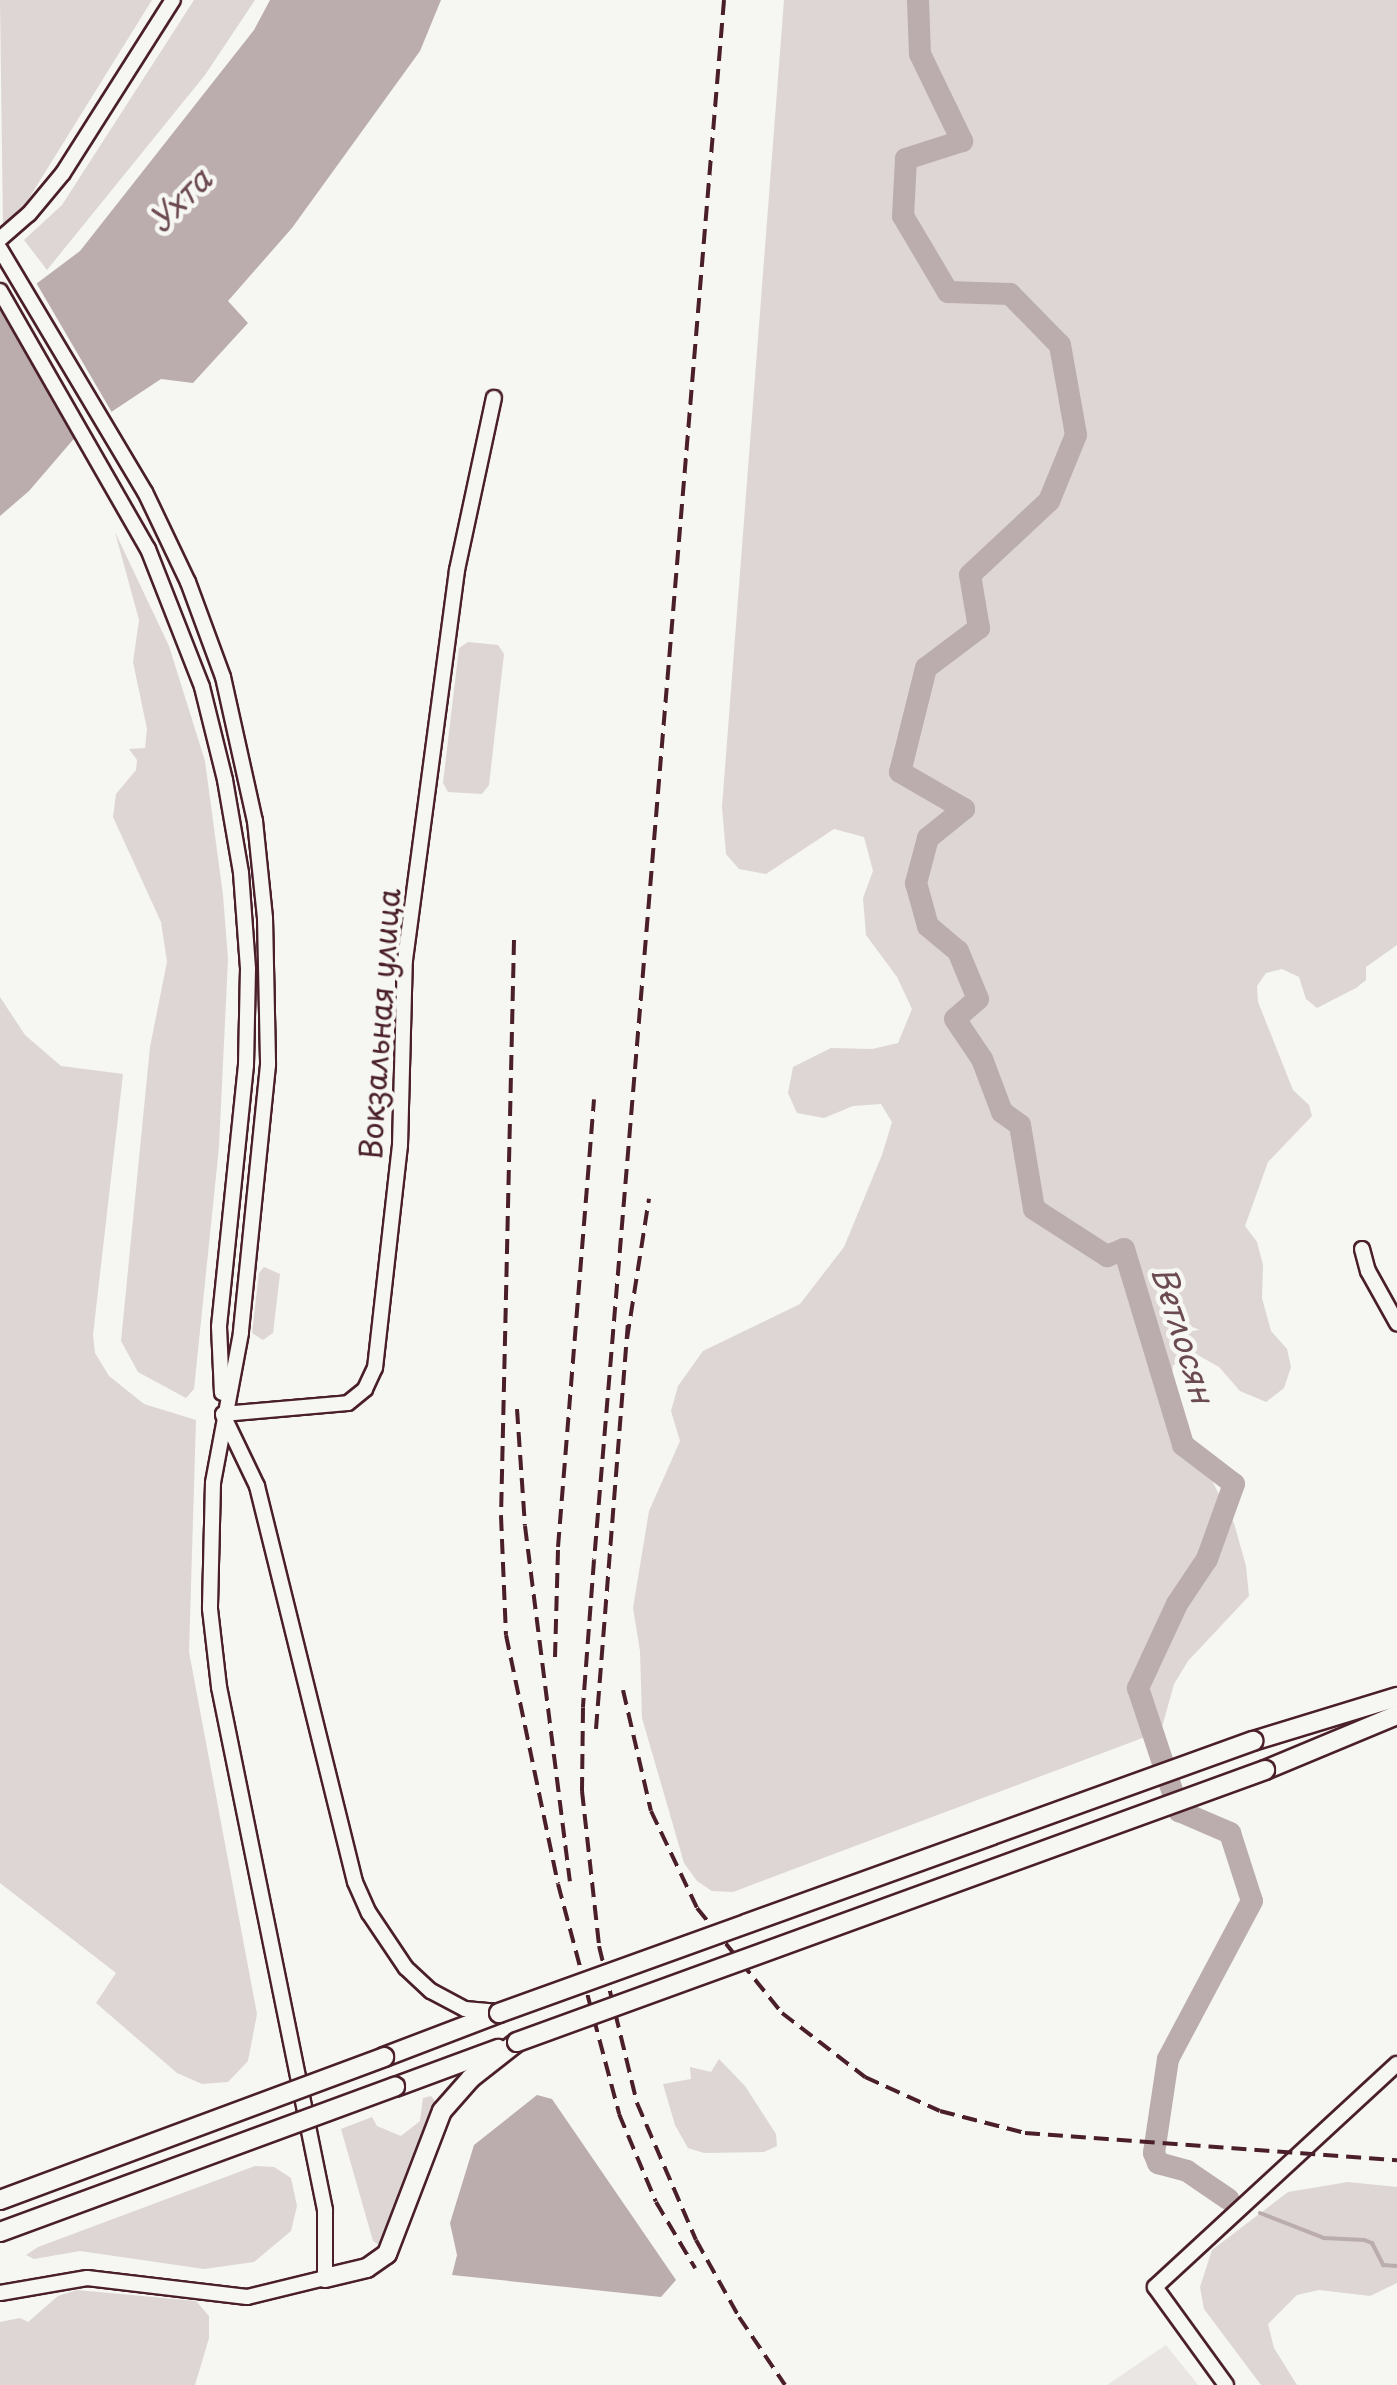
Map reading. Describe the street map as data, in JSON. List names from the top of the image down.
{
  "streets": {
    "street": ["Вокзальная улица"]
  },
  "water": ["Ухта", "Ветлосян"]
}
